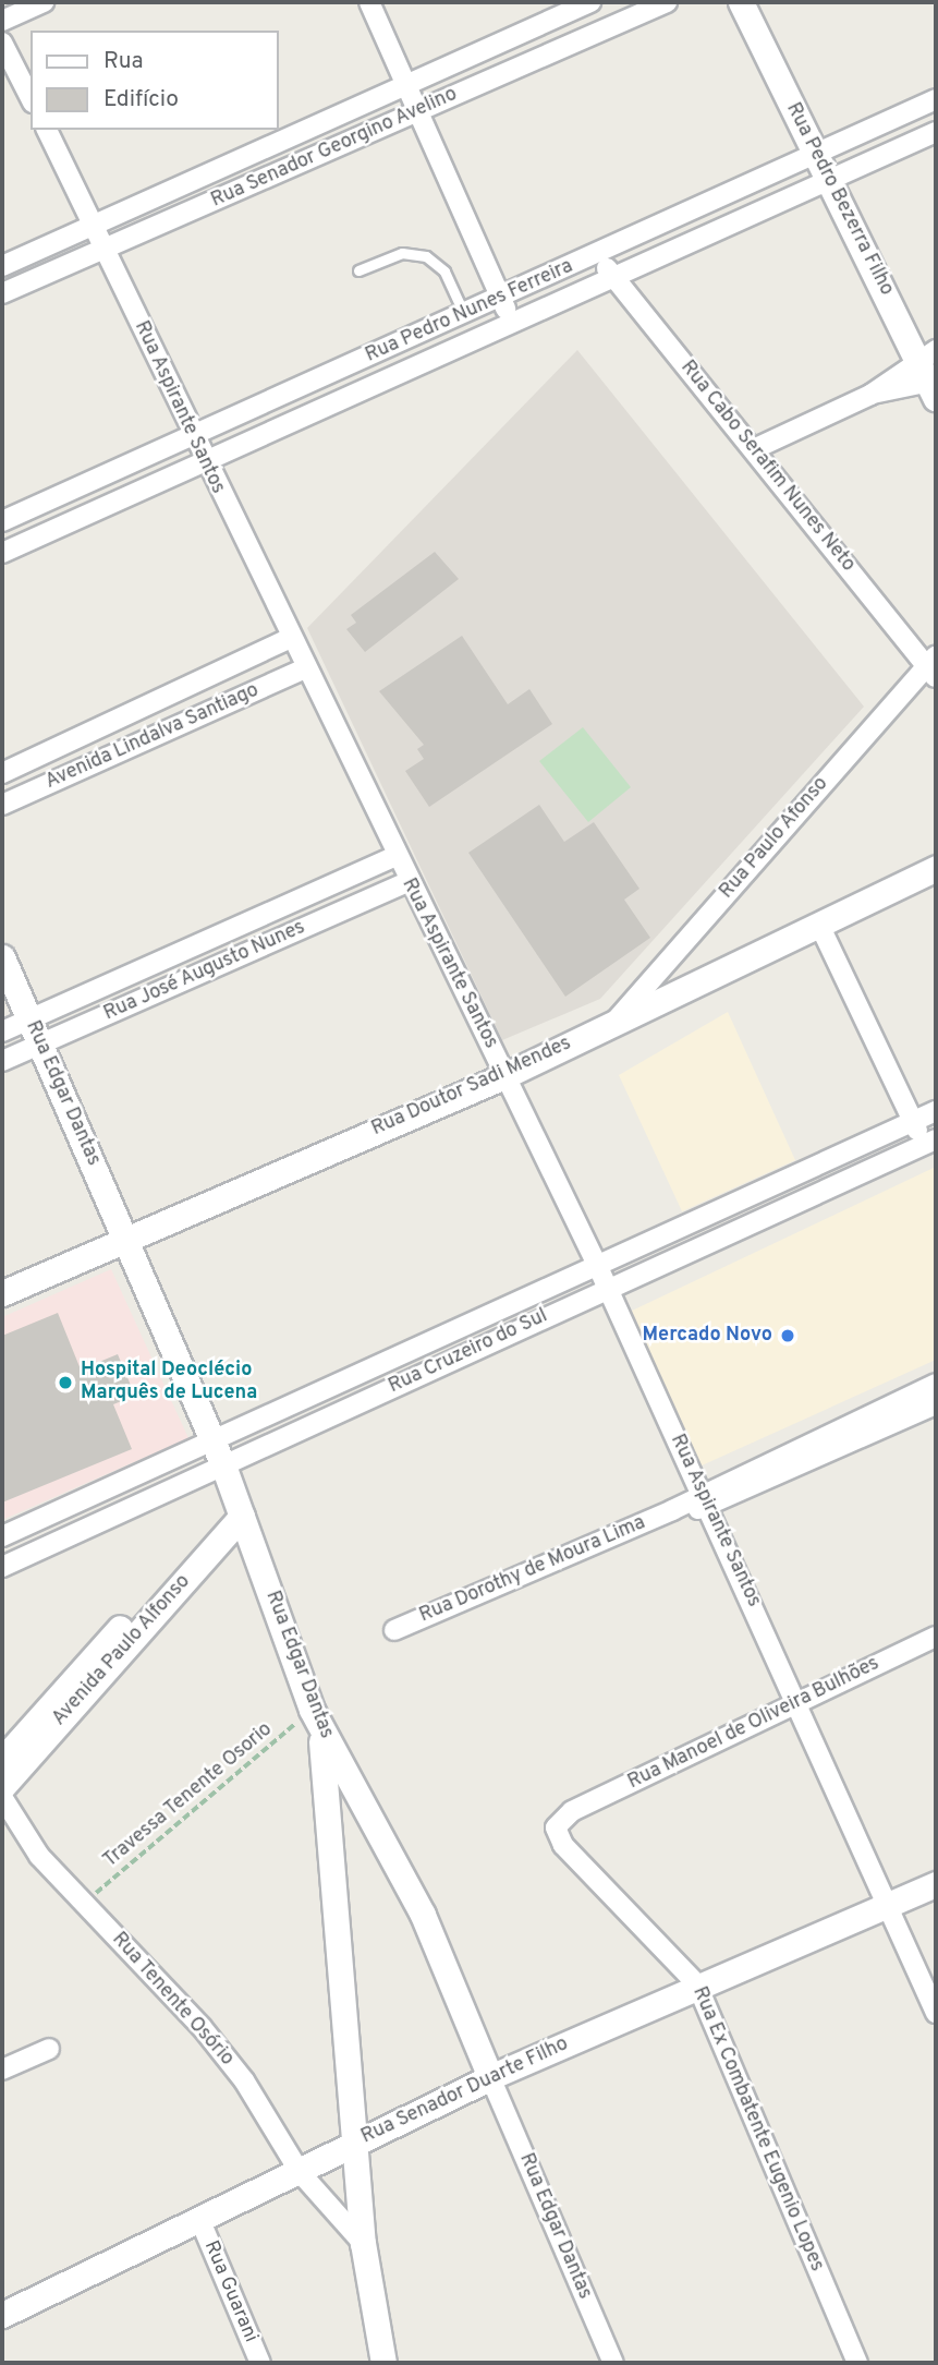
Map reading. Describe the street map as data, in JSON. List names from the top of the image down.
{
  "streets": {
    "main road": [
      "Rua Pedro Bezerra Filho",
      "Rua Doutor Sadi Mendes",
      "Rua Edgar Dantas",
      "Avenida Paulo Alfonso",
      "Rua Senador Duarte Filho"
    ],
    "street": [
      "Rua Senador Georgino Avelino",
      "Rua Pedro Nunes Ferreira",
      "Rua Aspirante Santos",
      "Rua Cabo Serafim Nunes Neto",
      "Avenida Lindalva Santiago",
      "Rua Paulo Afonso",
      "Rua José Augusto Nunes",
      "Rua Cruzeiro do Sul",
      "Rua Dorothy de Moura Lima",
      "Rua Manoel de Oliveira Bulhões",
      "Rua Tenente Osório",
      "Rua Ex Combatente Eugenio Lopes",
      "Rua Guarani"
    ],
    "path": ["Travessa Tenente Osorio"]
  },
  "crossings": [
    ["Rua Senador Georgino Avelino", "Rua Aspirante Santos"],
    ["Rua Pedro Bezerra Filho", "Rua Pedro Nunes Ferreira"],
    ["Rua Pedro Nunes Ferreira", "Rua Aspirante Santos"],
    ["Rua Pedro Nunes Ferreira", "Rua Cabo Serafim Nunes Neto"],
    ["Rua Aspirante Santos", "Avenida Lindalva Santiago"],
    ["Rua Aspirante Santos", "Rua José Augusto Nunes"],
    ["Rua Aspirante Santos", "Rua Doutor Sadi Mendes"],
    ["Rua Aspirante Santos", "Rua Cruzeiro do Sul"],
    ["Rua Aspirante Santos", "Rua Dorothy de Moura Lima"],
    ["Rua Aspirante Santos", "Rua Manoel de Oliveira Bulhões"],
    ["Rua Aspirante Santos", "Rua Senador Duarte Filho"],
    ["Rua Cabo Serafim Nunes Neto", "Rua Paulo Afonso"],
    ["Rua Paulo Afonso", "Rua Doutor Sadi Mendes"],
    ["Rua José Augusto Nunes", "Rua Edgar Dantas"],
    ["Rua Doutor Sadi Mendes", "Rua Edgar Dantas"],
    ["Rua Edgar Dantas", "Rua Cruzeiro do Sul"],
    ["Rua Edgar Dantas", "Avenida Paulo Alfonso"],
    ["Rua Edgar Dantas", "Travessa Tenente Osorio"],
    ["Rua Edgar Dantas", "Rua Senador Duarte Filho"],
    ["Rua Manoel de Oliveira Bulhões", "Rua Ex Combatente Eugenio Lopes"],
    ["Travessa Tenente Osorio", "Rua Tenente Osório"],
    ["Rua Tenente Osório", "Rua Senador Duarte Filho"],
    ["Rua Senador Duarte Filho", "Rua Ex Combatente Eugenio Lopes"],
    ["Rua Senador Duarte Filho", "Rua Guarani"]
  ],
  "places": ["Mercado Novo", "Hospital Deoclécio Marquês de Lucena"],
  "legend": ["Rua", "Edifício"]
}
